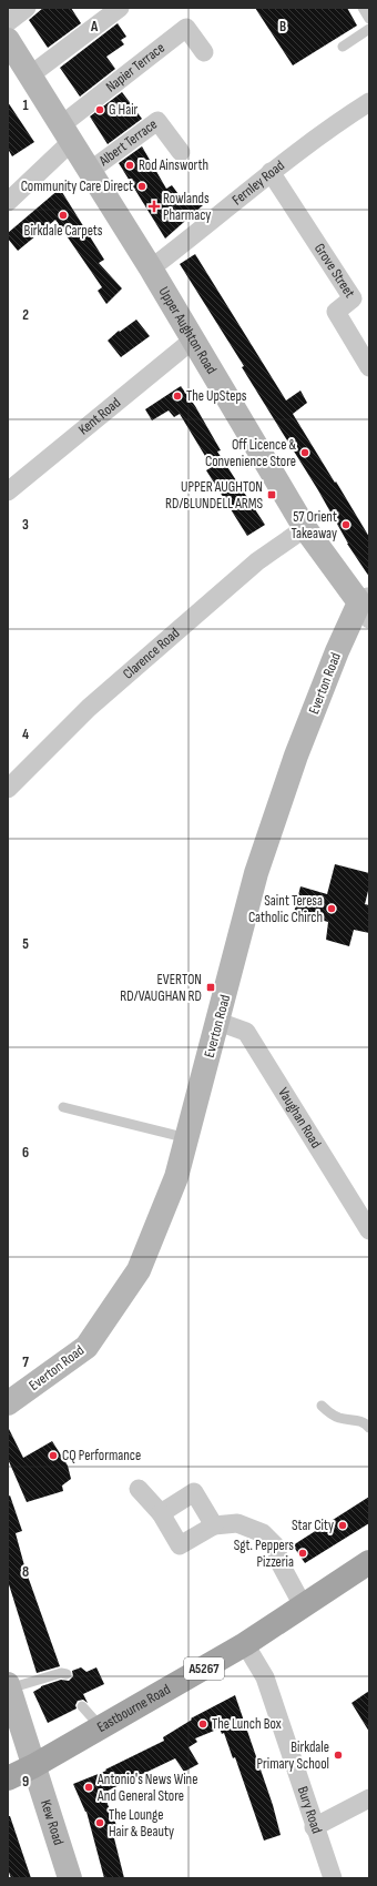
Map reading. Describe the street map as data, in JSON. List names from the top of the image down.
{
  "streets": {
    "main road": [
      "Upper Aughton Road",
      "Everton Road",
      "A5267",
      "Eastbourne Road",
      "Kew Road"
    ],
    "street": [
      "Napier Terrace",
      "Albert Terrace",
      "Fernley Road",
      "Grove Street",
      "Kent Road",
      "Clarence Road",
      "Vaughan Road",
      "Bury Road"
    ]
  },
  "crossings": [
    ["Napier Terrace", "Upper Aughton Road"],
    ["Albert Terrace", "Upper Aughton Road"],
    ["Fernley Road", "Grove Street"],
    ["Fernley Road", "Upper Aughton Road"],
    ["Upper Aughton Road", "Kent Road"],
    ["Upper Aughton Road", "Clarence Road"],
    ["Upper Aughton Road", "Everton Road"],
    ["Everton Road", "Vaughan Road"],
    ["Eastbourne Road", "Bury Road"],
    ["Eastbourne Road", "Kew Road"]
  ],
  "places": {
    "other": [
      "G Hair",
      "Rod Ainsworth",
      "Community Care Direct",
      "Birkdale Carpets",
      "The UpSteps",
      "Off Licence & Convenience Store",
      "57 Orient Takeaway",
      "Saint Teresa Catholic Chirch",
      "CQ Performance",
      "Star City",
      "Sgt. Peppers Pizzeria",
      "The Lunch Box",
      "Birkdale Primary School",
      "Antonio's News Wine And General Store",
      "The Lounge Hair & Beauty"
    ],
    "health": ["Rowlands Pharmacy"],
    "transit": ["UPPER AUGHTON RD/BLUNDELL ARMS", "EVERTON RD/VAUGHAN RD"]
  },
  "grid": {
    "columns": ["A", "B"],
    "rows": [
      "1",
      "2",
      "3",
      "4",
      "5",
      "6",
      "7",
      "8",
      "9"
    ]
  }
}
